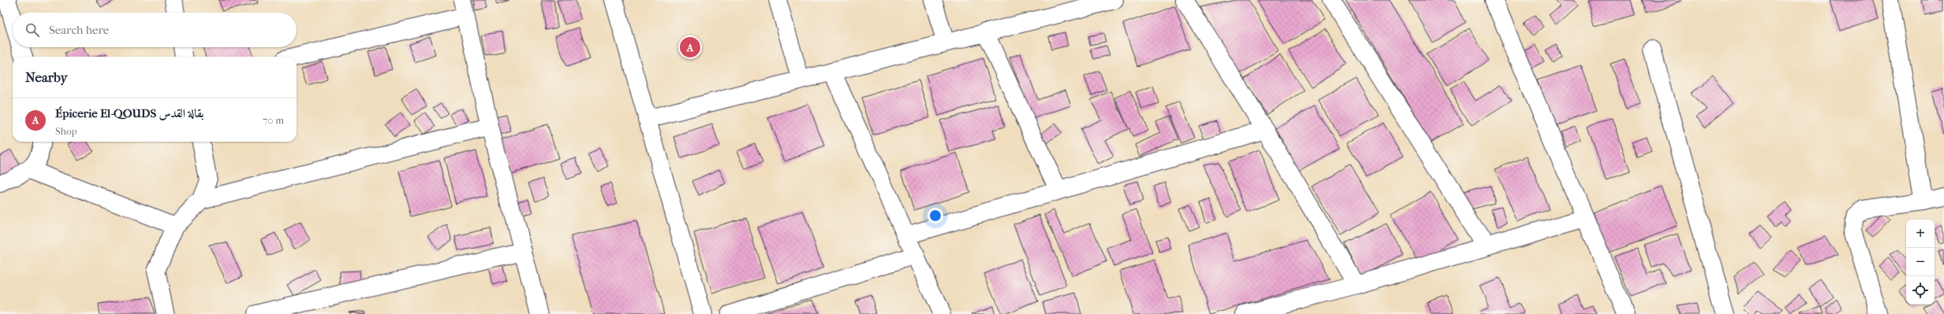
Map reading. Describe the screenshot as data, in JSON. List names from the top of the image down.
{
  "page": {
    "search": "Search here",
    "pins": "A",
    "heading": "Nearby",
    "list": [
      {
        "mark": "A",
        "name": "Épicerie El-QOUDS بقالة القدس",
        "note": "Shop",
        "value": "70 m"
      }
    ],
    "map_buttons": ["+", "−"]
  }
}
